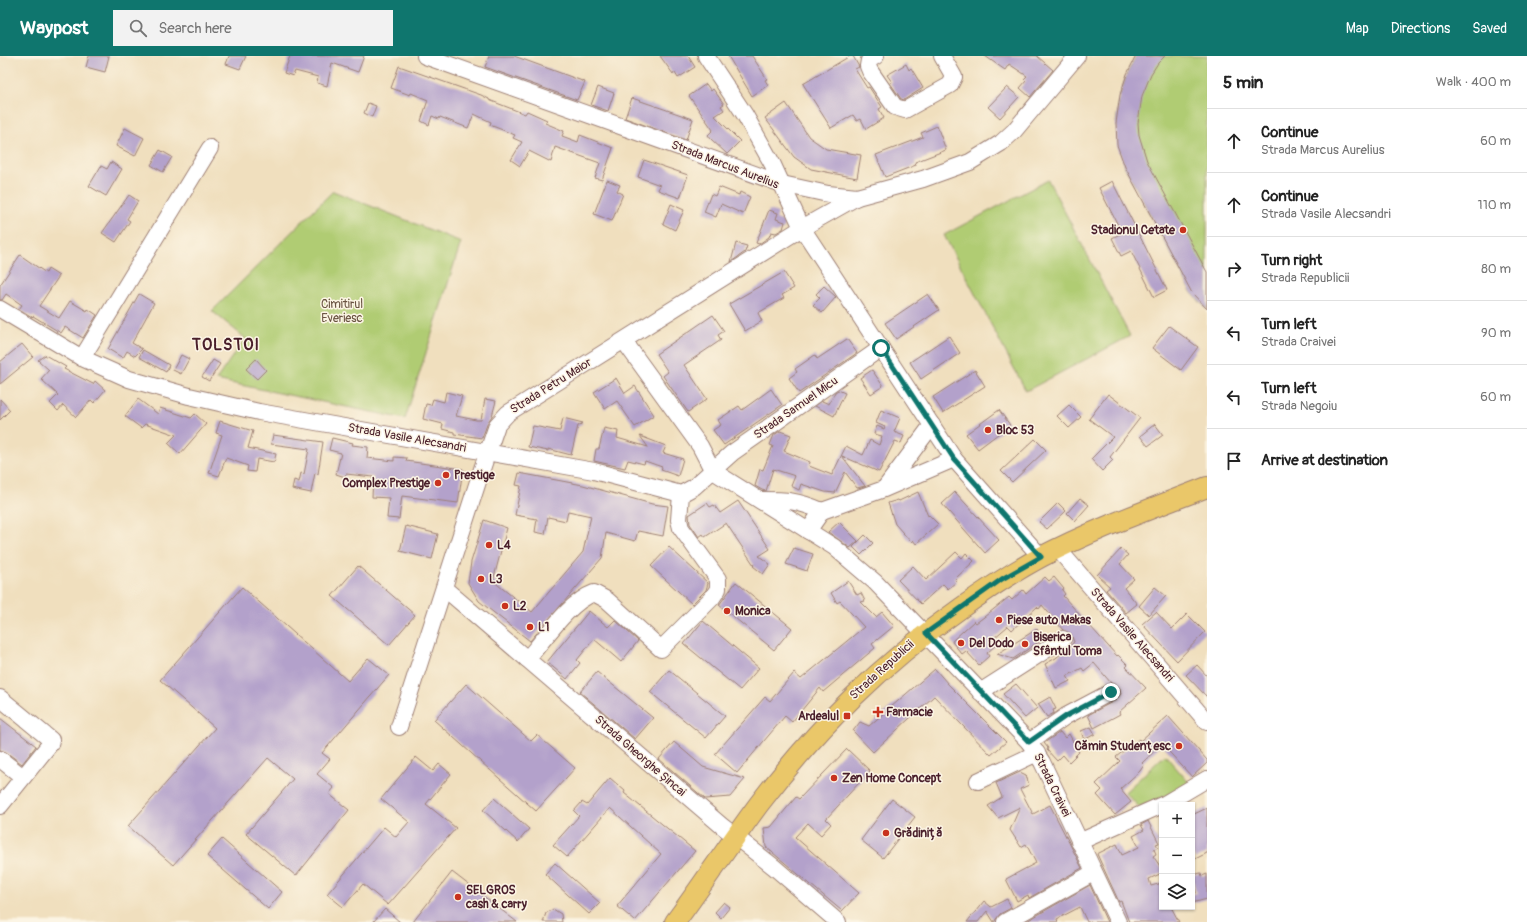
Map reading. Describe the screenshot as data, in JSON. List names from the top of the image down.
{
  "streets": {
    "main road": ["Strada Republicii"],
    "street": [
      "Strada Marcus Aurelius",
      "Strada Petru Maior",
      "Strada Samuel Micu",
      "Strada Vasile Alecsandri",
      "Strada Gheorghe Șincai",
      "Strada Craivei"
    ]
  },
  "crossings": [
    ["Strada Marcus Aurelius", "Strada Petru Maior"],
    ["Strada Marcus Aurelius", "Strada Samuel Micu"],
    ["Strada Marcus Aurelius", "Strada Vasile Alecsandri"],
    ["Strada Petru Maior", "Strada Vasile Alecsandri"],
    ["Strada Petru Maior", "Strada Gheorghe Șincai"],
    ["Strada Vasile Alecsandri", "Strada Republicii"],
    ["Strada Republicii", "Strada Gheorghe Șincai"],
    ["Strada Republicii", "Strada Craivei"]
  ],
  "districts": ["TOLSTOI"],
  "parks": ["Cimitirul Everiesc"],
  "places": {
    "other": [
      "Stadionul Cetate",
      "Bloc 53",
      "Prestige",
      "Complex Prestige",
      "L4",
      "L3",
      "L2",
      "Monica",
      "Piese auto Makas",
      "L1",
      "Del Dodo",
      "Biserica Sfântul Toma",
      "Cămin Studențesc",
      "Zen Home Concept",
      "Grădiniță",
      "SELGROS cash & carry"
    ],
    "health": ["Farmacie"],
    "transit": ["Ardealul"]
  },
  "page": {
    "header": "Waypost",
    "search": "Search here",
    "nav": ["Map", "Directions", "Saved"],
    "heading": ["5 min", "Walk · 400 m"],
    "list": [
      ["Continue", "Strada Marcus Aurelius", "60 m"],
      ["Continue", "Strada Vasile Alecsandri", "110 m"],
      ["Turn right", "Strada Republicii", "80 m"],
      ["Turn left", "Strada Craivei", "90 m"],
      ["Turn left", "Strada Negoiu", "60 m"],
      "Arrive at destination"
    ],
    "map_buttons": ["+", "−"]
  }
}
